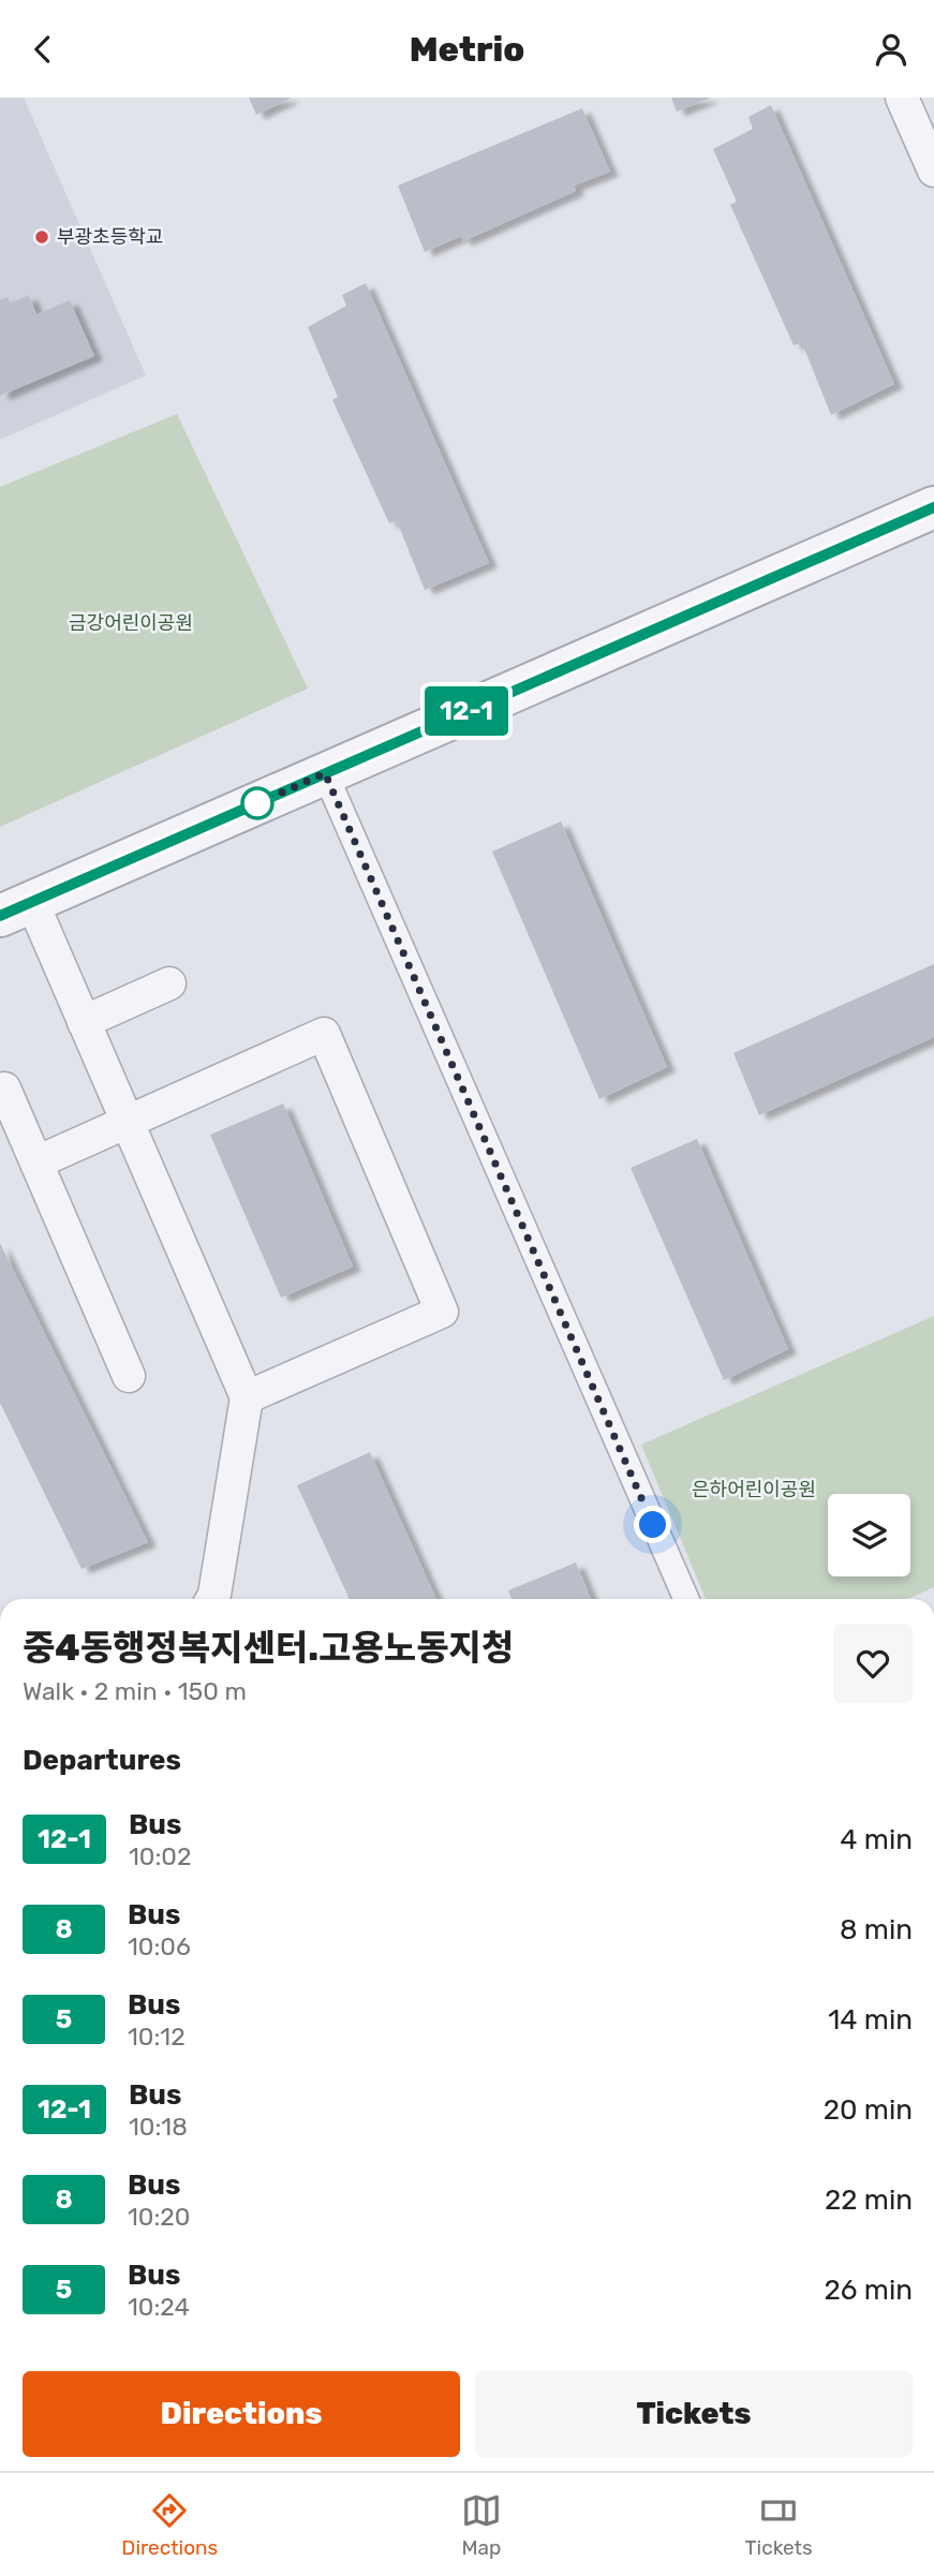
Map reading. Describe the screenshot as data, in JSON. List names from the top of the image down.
{
  "parks": ["금강어린이공원", "은하어린이공원"],
  "places": ["부광초등학교"],
  "lines": ["bus line 12-1"],
  "page": {
    "header": "Metrio",
    "on_map": "12-1",
    "heading": [
      ["중4동행정복지센터.고용노동지청", "Walk · 2 min · 150 m"],
      "Departures"
    ],
    "list": [
      {
        "mark": "12-1",
        "name": "Bus",
        "note": "10:02",
        "value": "4 min"
      },
      {
        "mark": "8",
        "name": "Bus",
        "note": "10:06",
        "value": "8 min"
      },
      {
        "mark": "5",
        "name": "Bus",
        "note": "10:12",
        "value": "14 min"
      },
      {
        "mark": "12-1",
        "name": "Bus",
        "note": "10:18",
        "value": "20 min"
      },
      {
        "mark": "8",
        "name": "Bus",
        "note": "10:20",
        "value": "22 min"
      },
      {
        "mark": "5",
        "name": "Bus",
        "note": "10:24",
        "value": "26 min"
      }
    ],
    "buttons": ["Directions", "Tickets"],
    "tabs": ["Directions", "Map", "Tickets"]
  }
}
